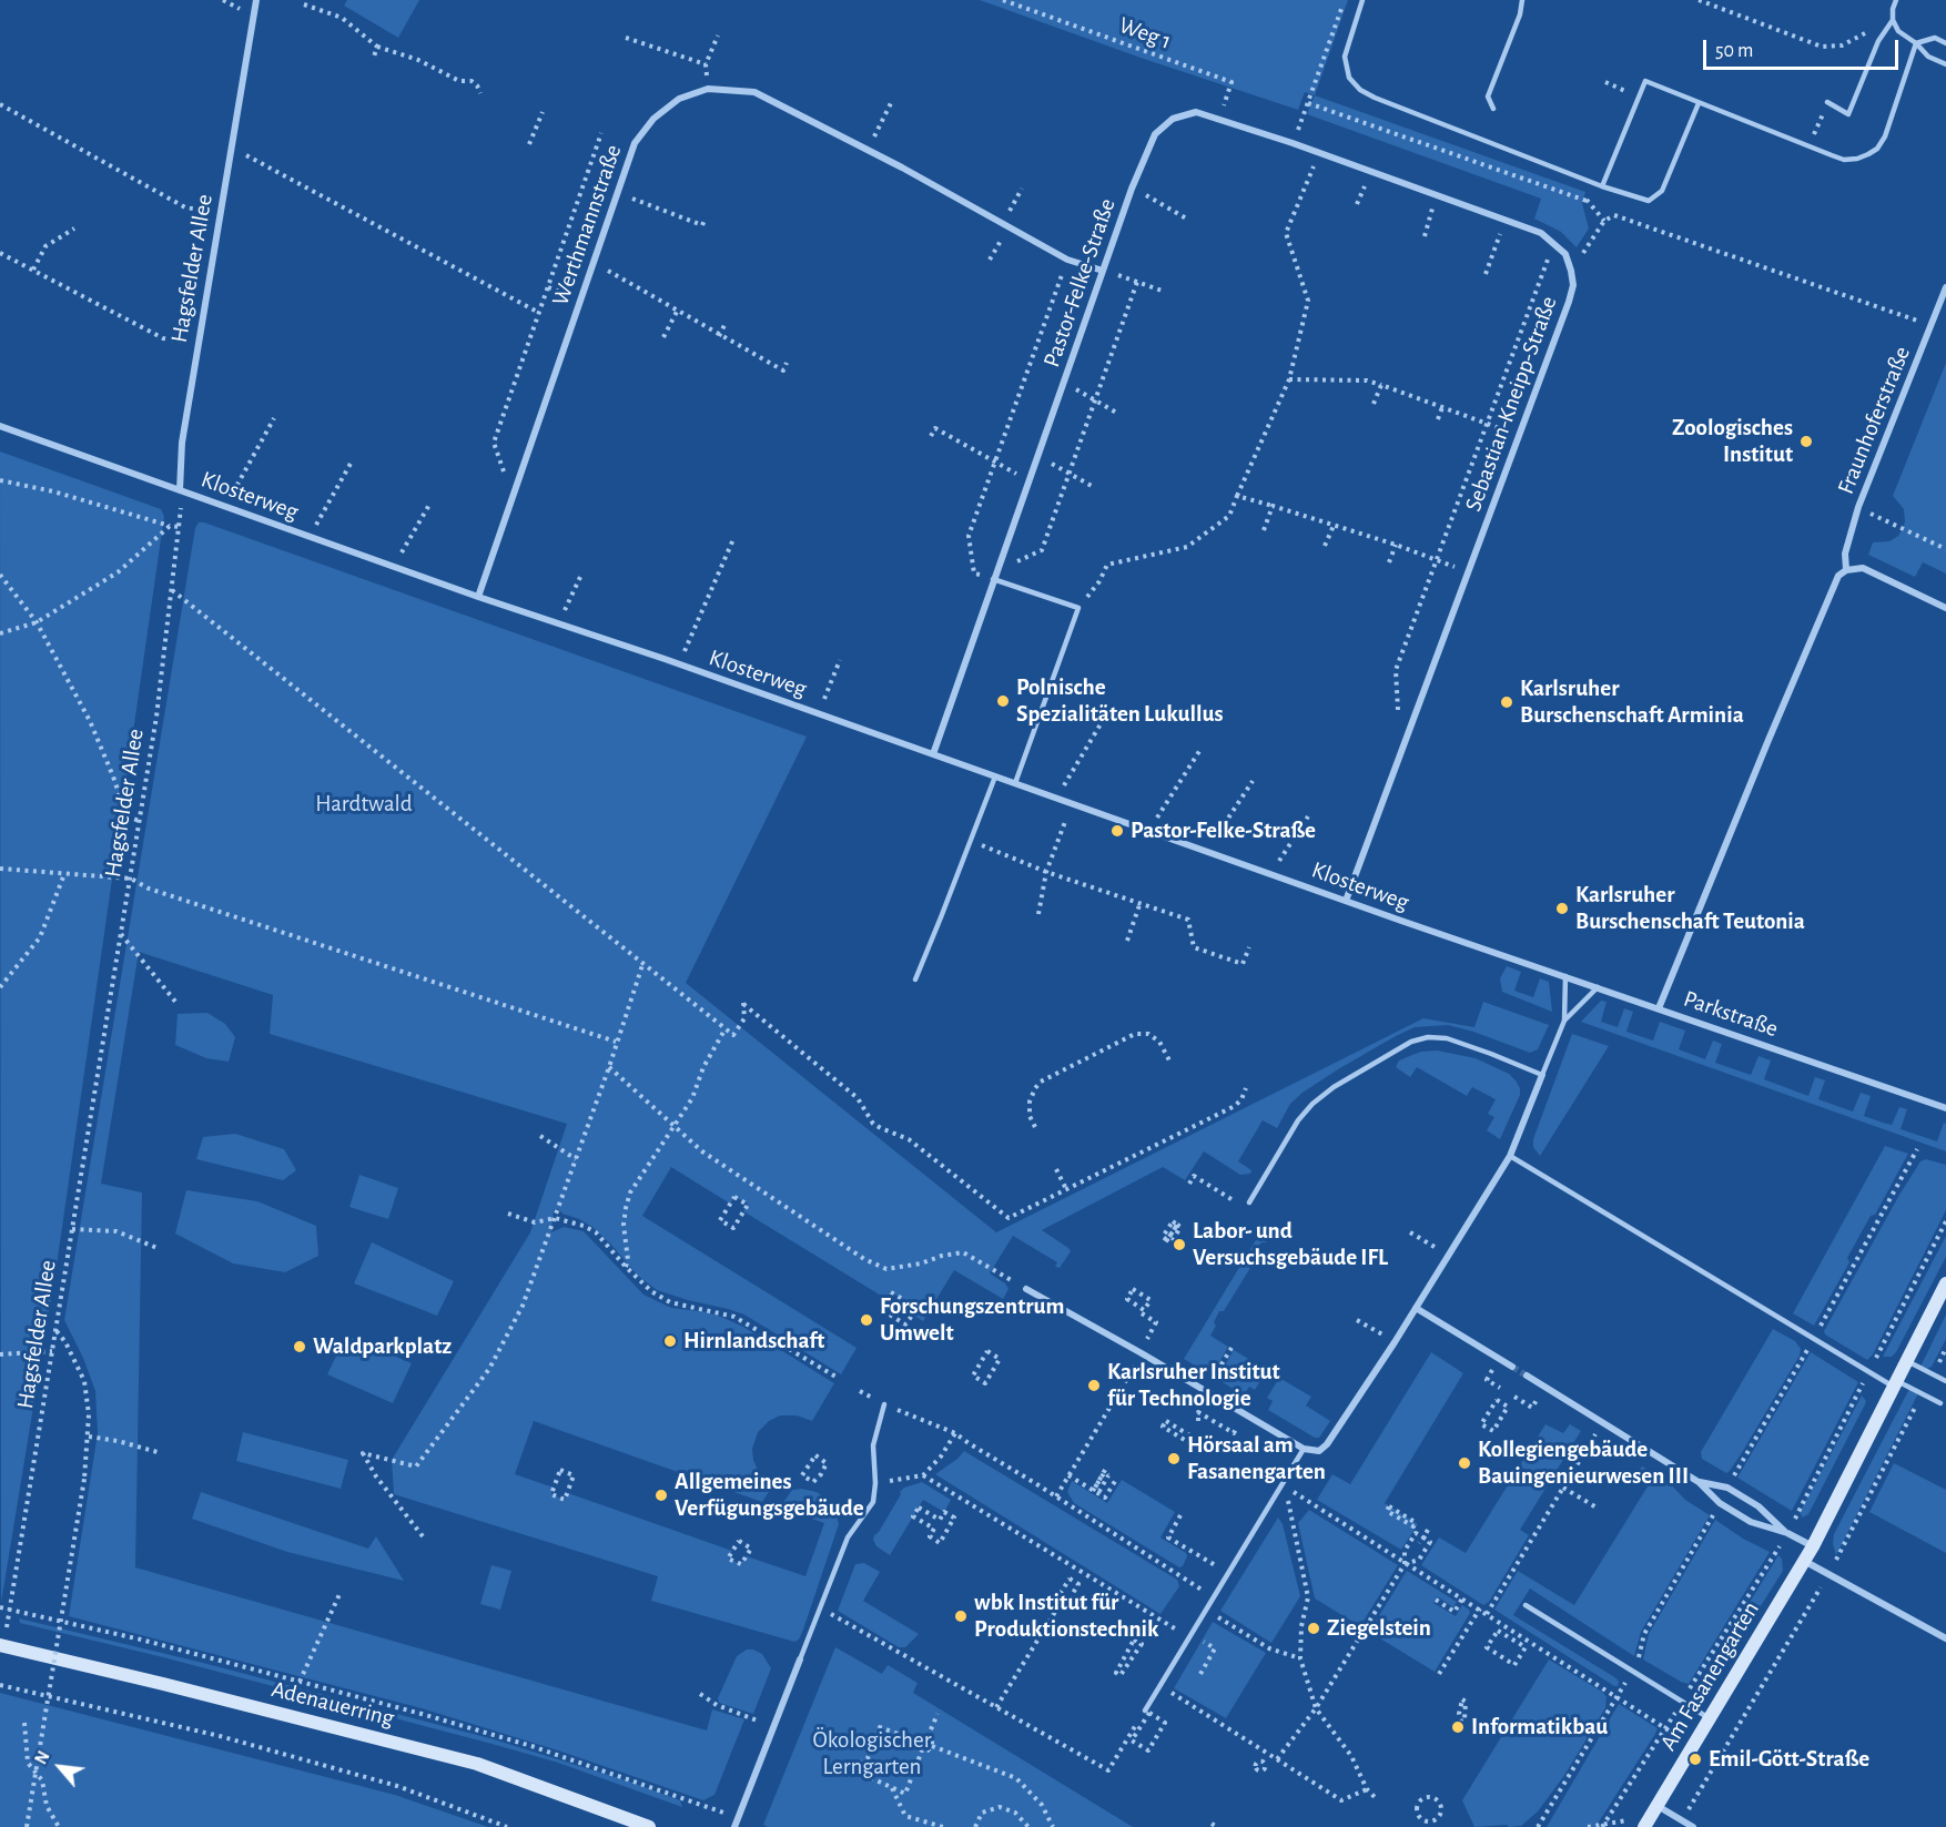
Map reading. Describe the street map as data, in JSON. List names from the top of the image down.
{
  "streets": {
    "main road": ["Am Fasanengarten", "Adenauerring"],
    "street": [
      "Werthmannstraße",
      "Hagsfelder Allee",
      "Pastor-Felke-Straße",
      "Sebastian-Kneipp-Straße",
      "Fraunhoferstraße",
      "Klosterweg",
      "Parkstraße"
    ],
    "path": ["Weg 1"]
  },
  "crossings": [
    ["Werthmannstraße", "Pastor-Felke-Straße"],
    ["Werthmannstraße", "Klosterweg"],
    ["Hagsfelder Allee", "Klosterweg"],
    ["Pastor-Felke-Straße", "Klosterweg"],
    ["Sebastian-Kneipp-Straße", "Klosterweg"],
    ["Klosterweg", "Parkstraße"]
  ],
  "parks": ["Hardtwald", "Ökologischer Lerngarten"],
  "places": [
    "Zoologisches Institut",
    "Polnische Spezialitäten Lukullus",
    "Karlsruher Burschenschaft Arminia",
    "Pastor-Felke-Straße",
    "Karlsruher Burschenschaft Teutonia",
    "Labor- und Versuchsgebäude IFL",
    "Forschungszentrum Umwelt",
    "Hirnlandschaft",
    "Waldparkplatz",
    "Karlsruher Institut für Technologie",
    "Hörsaal am Fasanengarten",
    "Kollegiengebäude Bauingenieurwesen III",
    "Allgemeines Verfügungsgebäude",
    "wbk Institut für Produktionstechnik",
    "Ziegelstein",
    "Informatikbau",
    "Emil-Gött-Straße"
  ],
  "scale_bar": "50 m",
  "north": "top left"
}
